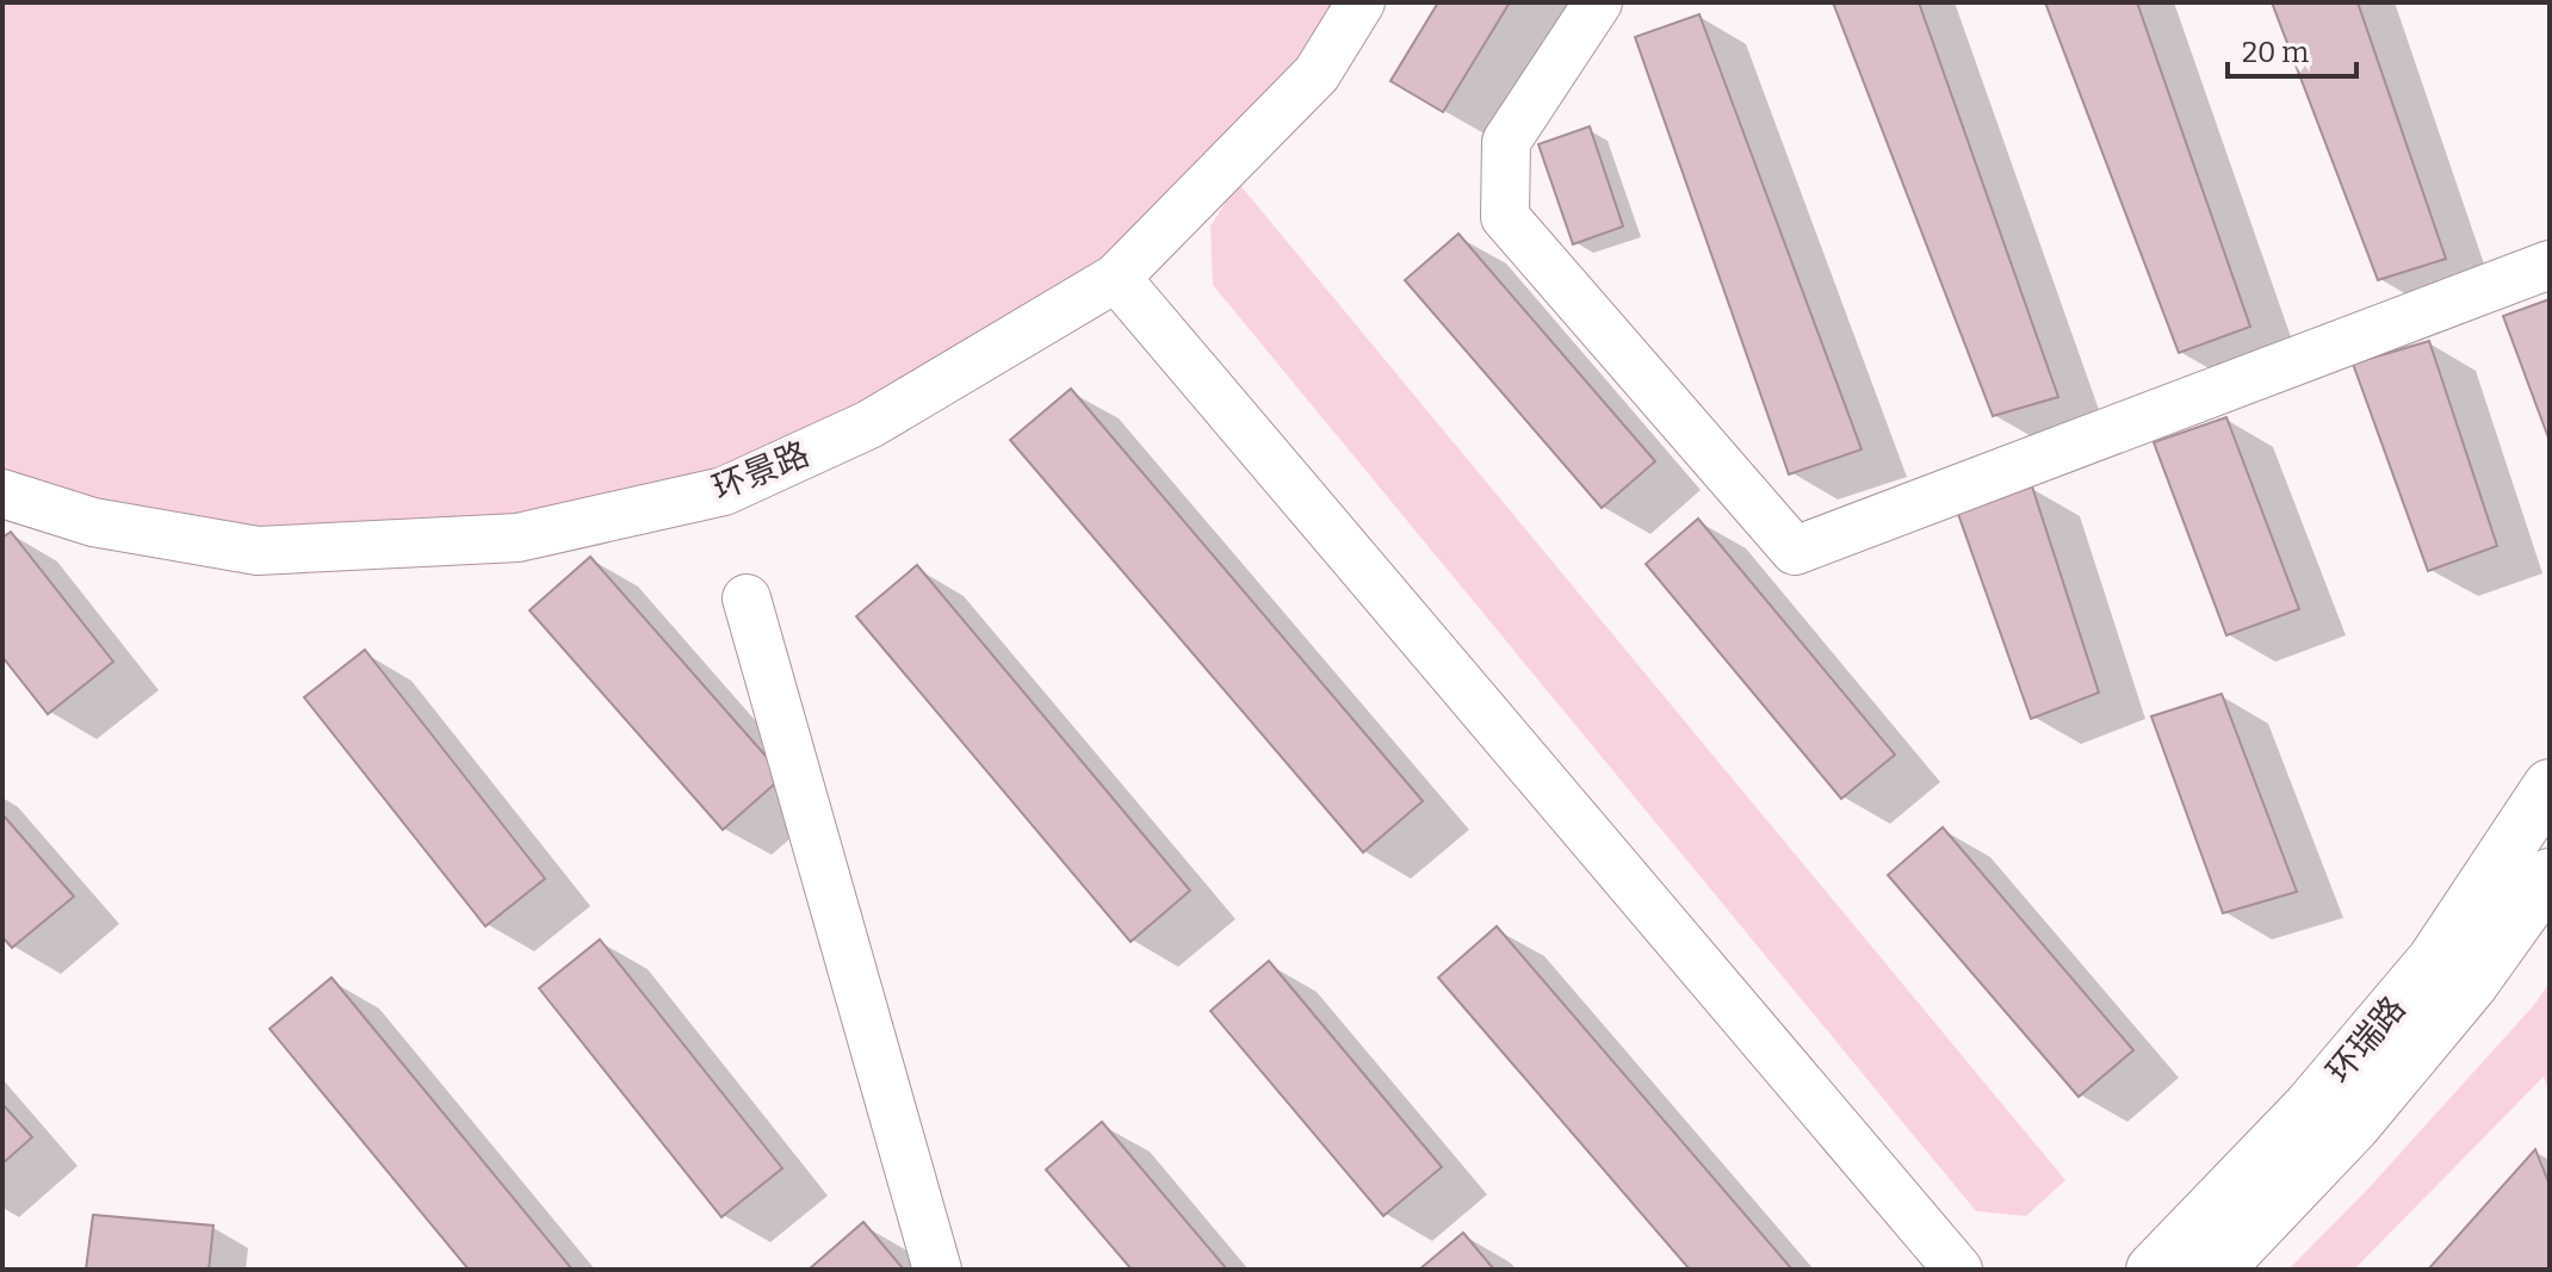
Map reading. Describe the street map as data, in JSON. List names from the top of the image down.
{
  "streets": {
    "main road": ["环瑞路"],
    "street": ["环景路"]
  },
  "scale_bar": "20 m"
}
